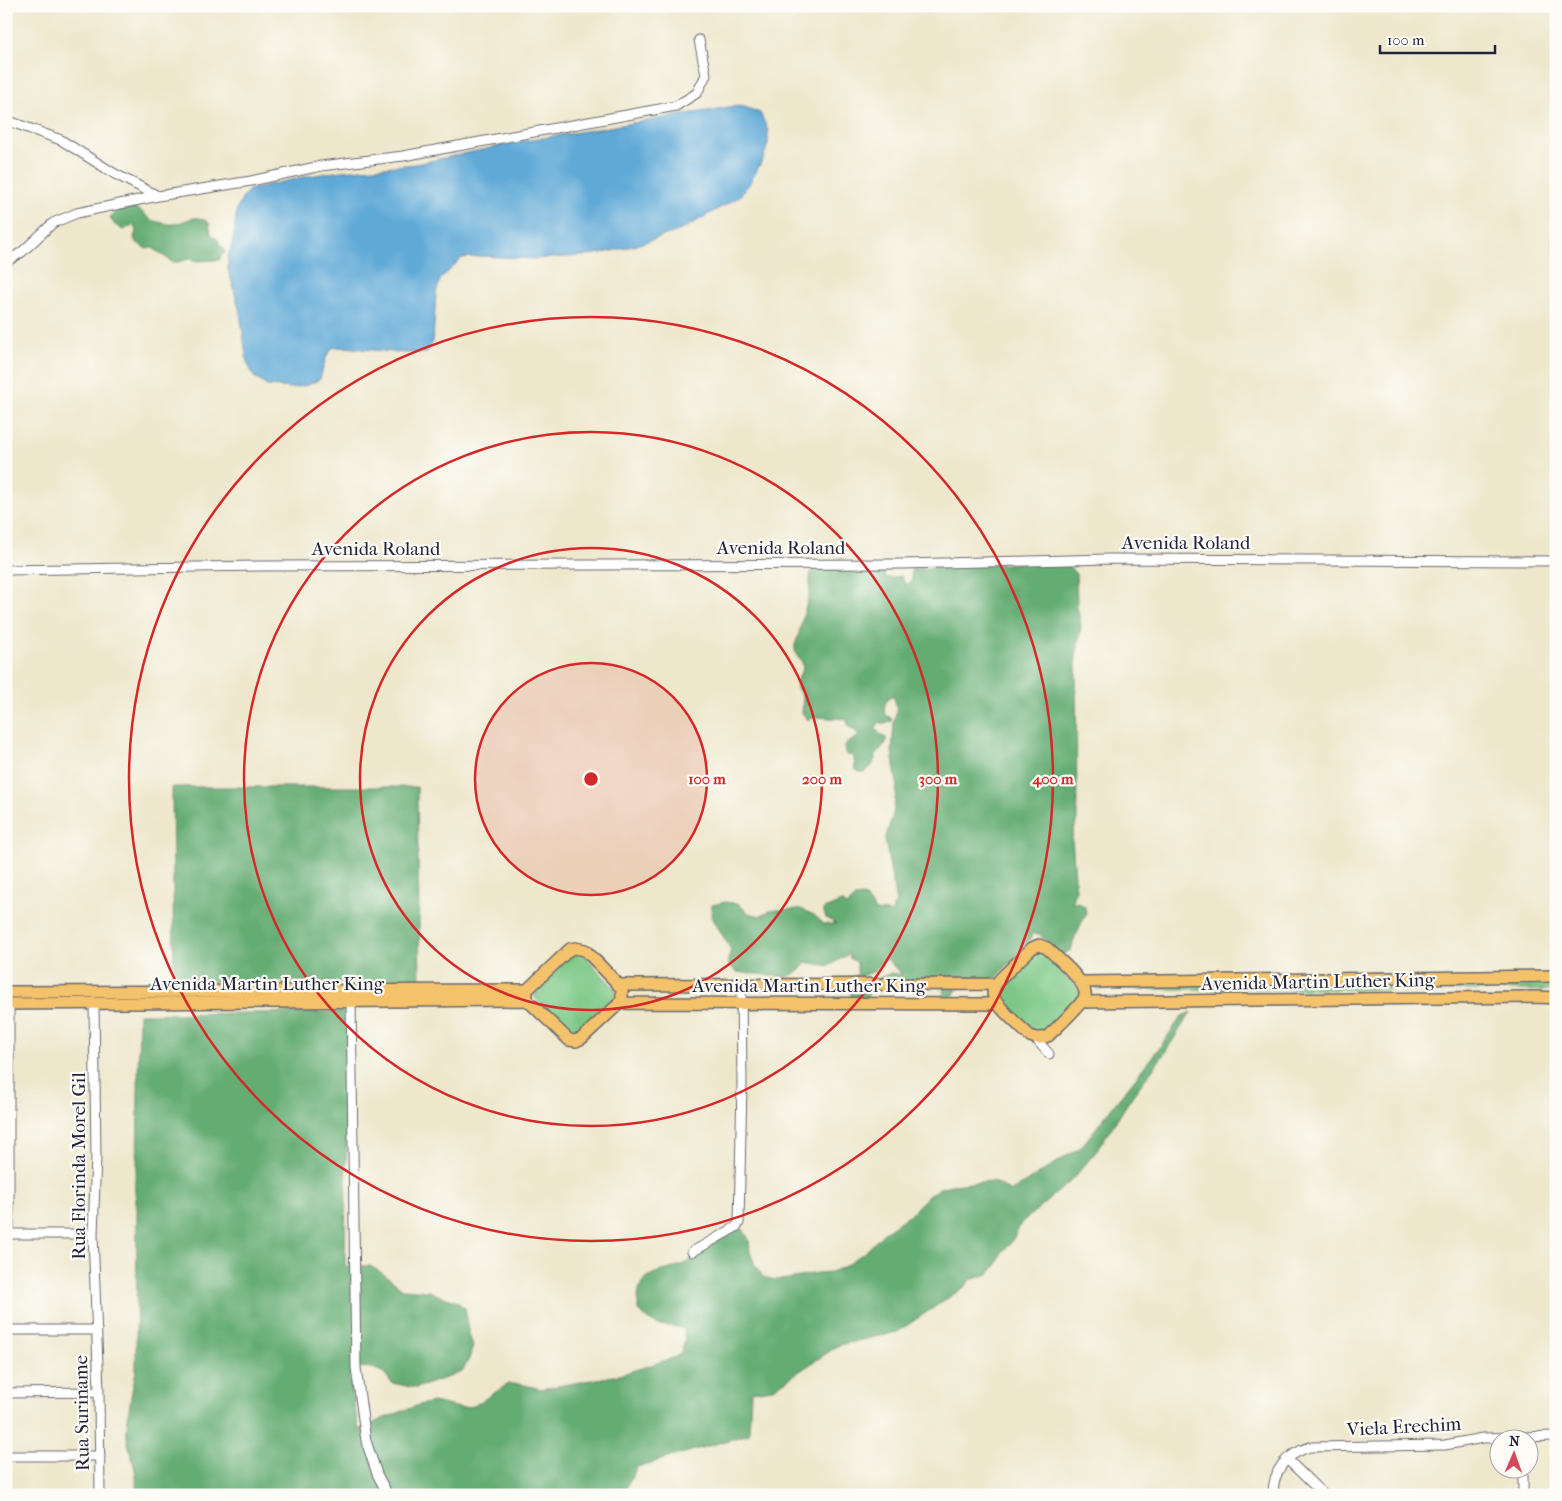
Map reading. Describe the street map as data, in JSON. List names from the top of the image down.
{
  "streets": {
    "main road": ["Avenida Martin Luther King"],
    "street": [
      "Avenida Roland",
      "Rua Florinda Morel Gil",
      "Rua Suriname",
      "Viela Erechim"
    ]
  },
  "crossings": [
    ["Avenida Martin Luther King", "Rua Florinda Morel Gil"],
    ["Rua Florinda Morel Gil", "Rua Suriname"]
  ],
  "scale_bar": "100 m",
  "north": "top",
  "rings": [
    "100 m",
    "200 m",
    "300 m",
    "400 m"
  ]
}
